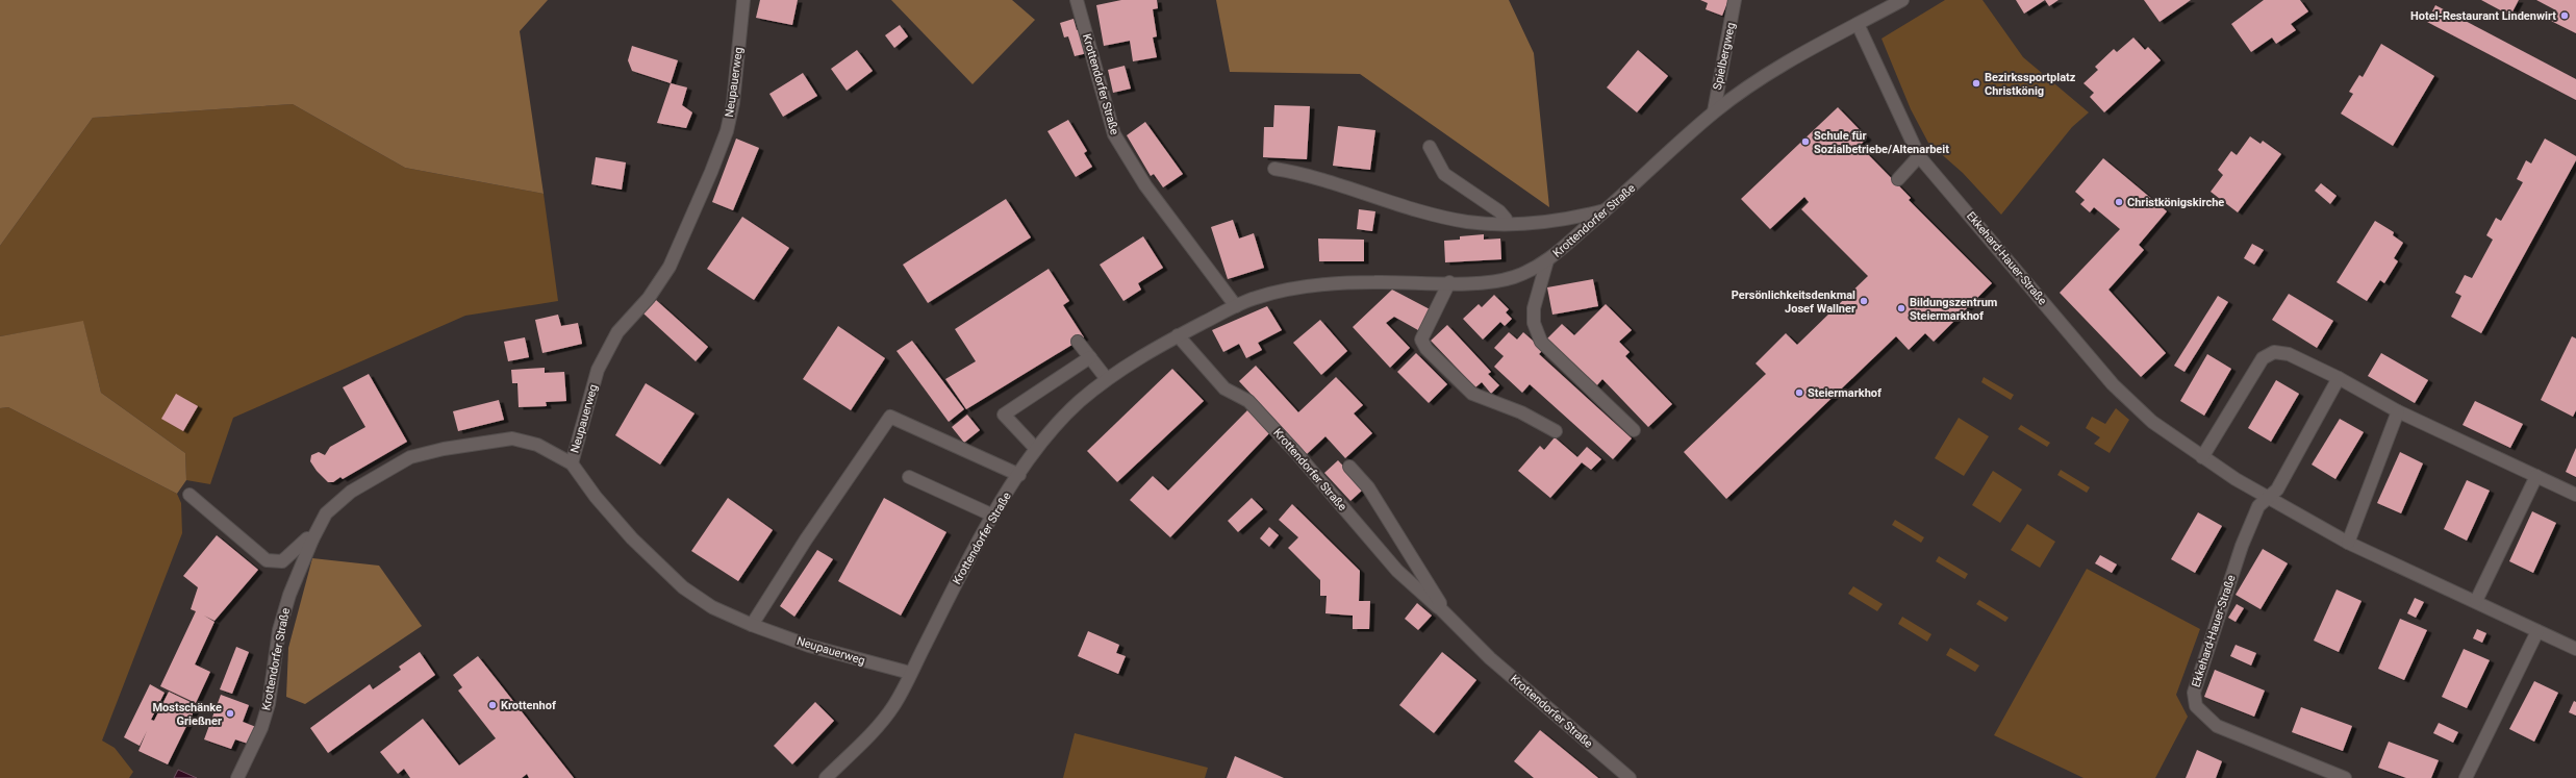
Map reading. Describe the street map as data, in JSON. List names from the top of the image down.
{
  "streets": {
    "street": [
      "Spielbergweg",
      "Neupauerweg",
      "Krottendorfer Straße",
      "Ekkehard-Hauer-Straße"
    ]
  },
  "crossings": [
    ["Spielbergweg", "Krottendorfer Straße"],
    ["Neupauerweg", "Krottendorfer Straße"],
    ["Krottendorfer Straße", "Ekkehard-Hauer-Straße"]
  ],
  "places": [
    "Hotel-Restaurant Lindenwirt",
    "Bezirkssportplatz Christkönig",
    "Schule für Sozialbetriebe/Altenarbeit",
    "Christkönigskirche",
    "Persönlichkeitsdenkmal Josef Wallner",
    "Bildungszentrum Steiermarkhof",
    "Steiermarkhof",
    "Krottenhof",
    "Mostschänke Grießner"
  ]
}
